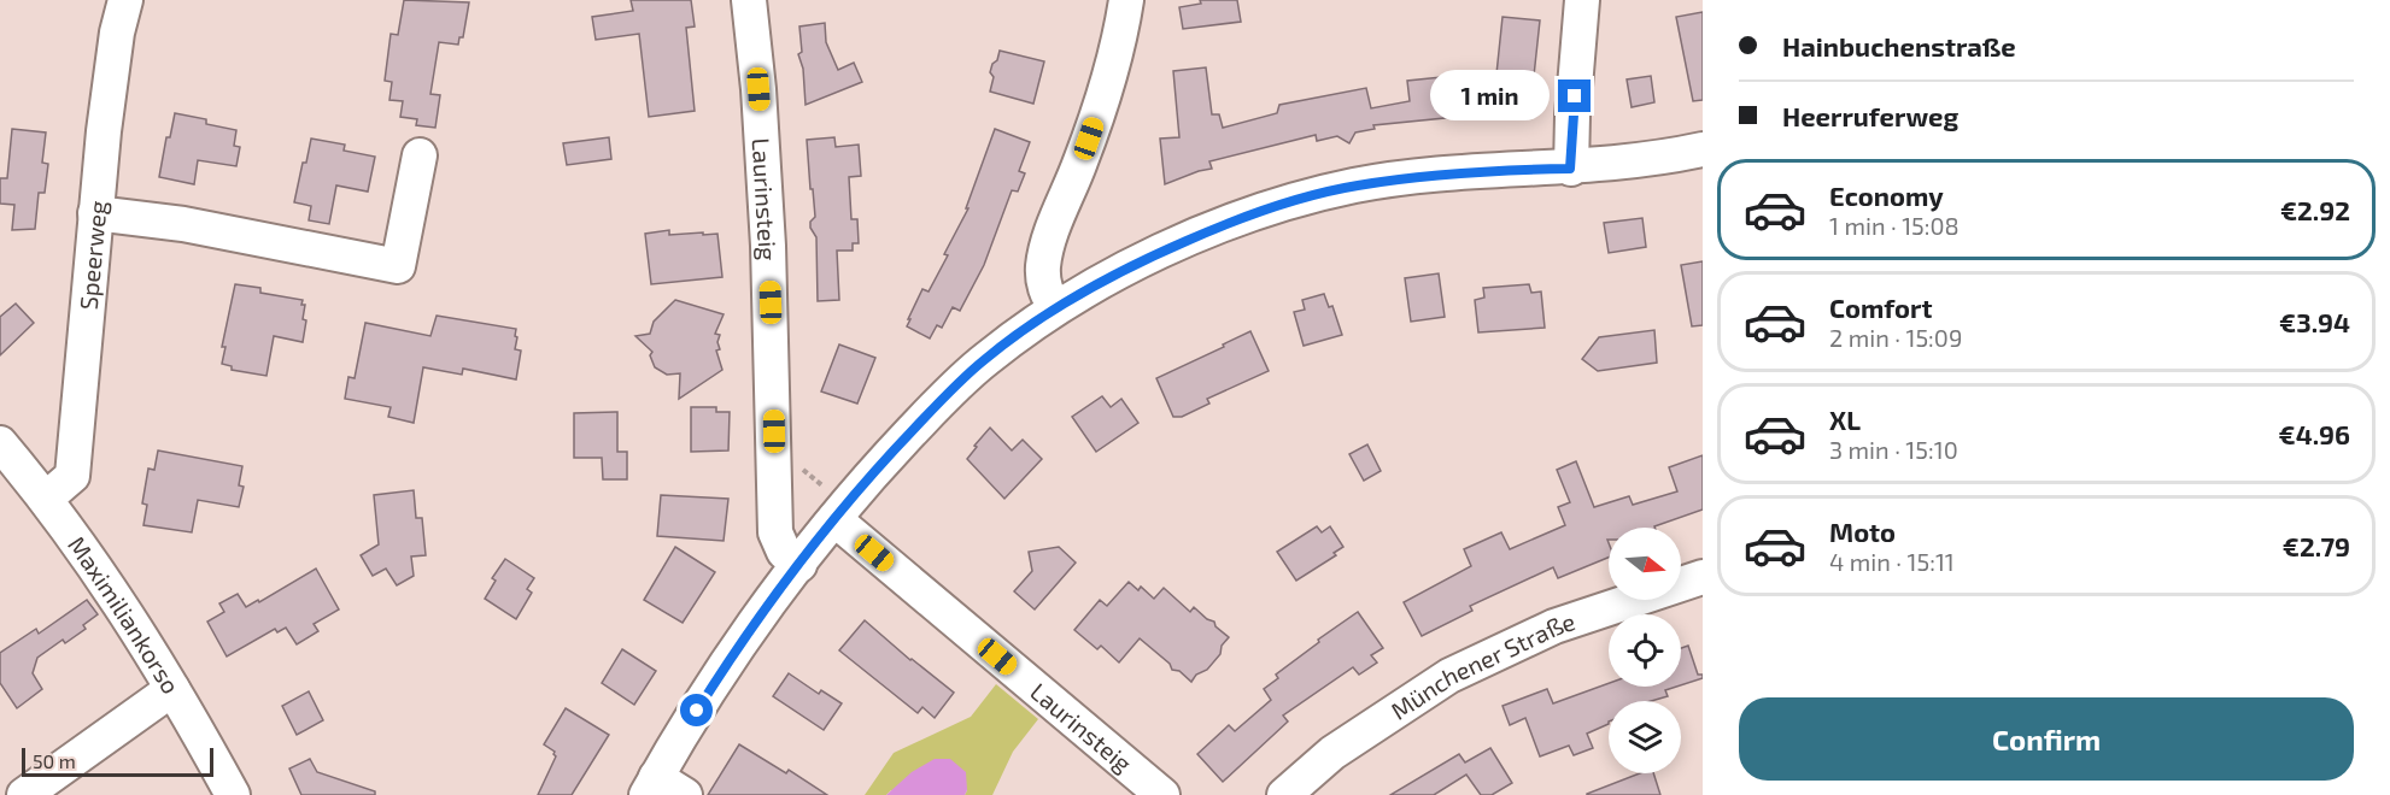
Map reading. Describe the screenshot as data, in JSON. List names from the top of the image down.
{
  "streets": {
    "street": [
      "Laurinsteig",
      "Speerweg",
      "Maximiliankorso",
      "Münchener Straße"
    ]
  },
  "crossings": [
    ["Speerweg", "Maximiliankorso"]
  ],
  "scale_bar": "50 m",
  "north": "right",
  "page": {
    "banner": ["Hainbuchenstraße", "Heerruferweg"],
    "bubble": "1 min",
    "list": [
      {
        "name": "Economy",
        "note": "1 min · 15:08",
        "value": "€2.92"
      },
      {
        "name": "Comfort",
        "note": "2 min · 15:09",
        "value": "€3.94"
      },
      {
        "name": "XL",
        "note": "3 min · 15:10",
        "value": "€4.96"
      },
      {
        "name": "Moto",
        "note": "4 min · 15:11",
        "value": "€2.79"
      }
    ],
    "buttons": "Confirm",
    "scale": "50 m"
  }
}
